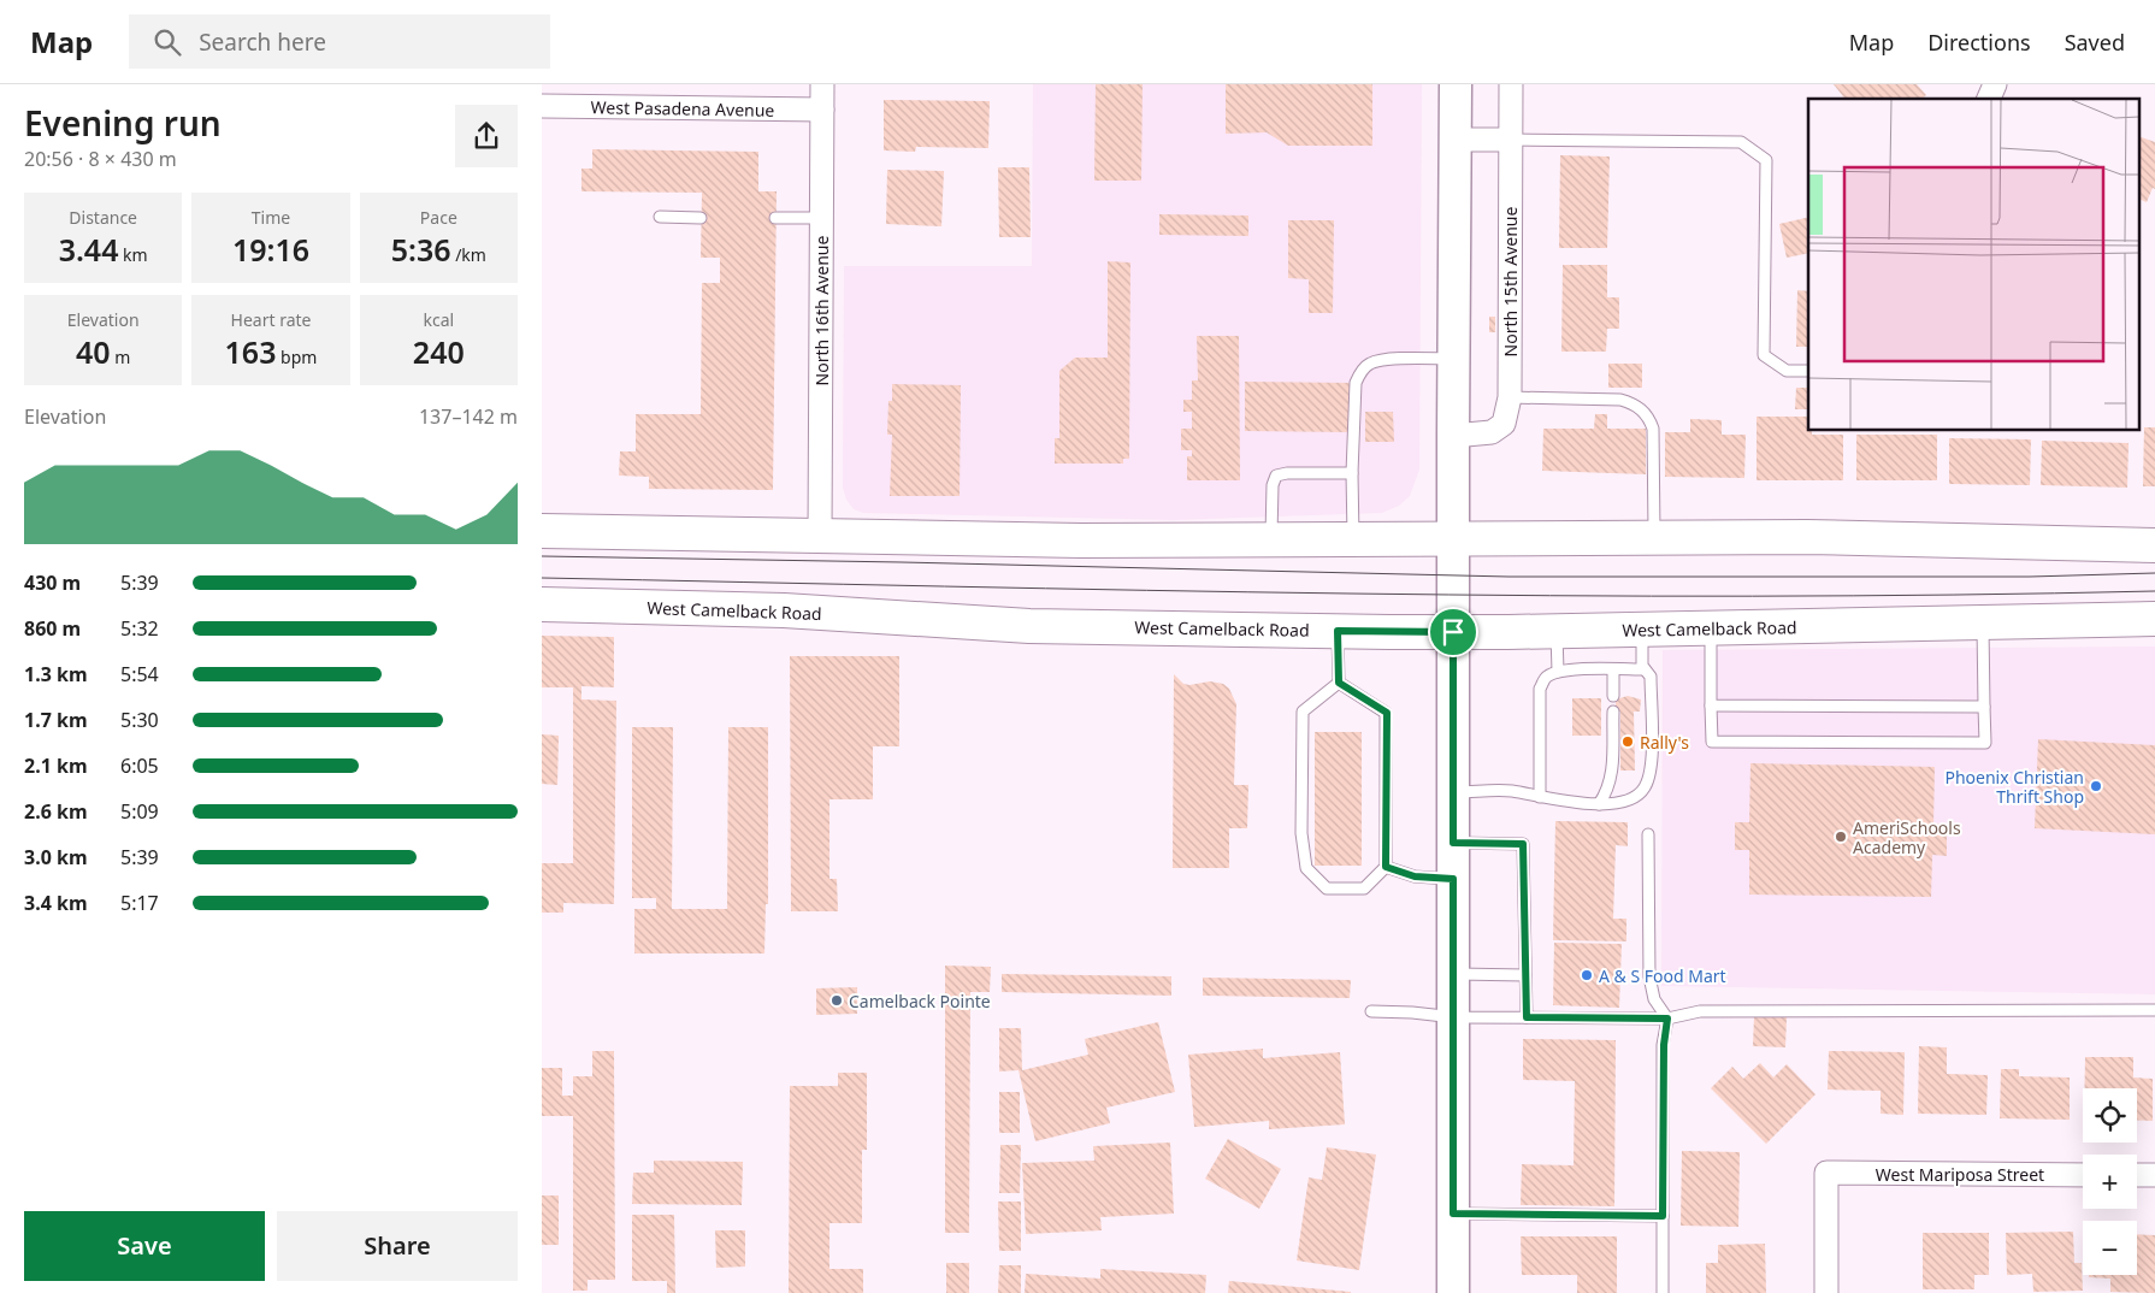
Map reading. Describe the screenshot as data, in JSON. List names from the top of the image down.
{
  "streets": {
    "main road": ["West Camelback Road"],
    "street": [
      "West Pasadena Avenue",
      "North 15th Avenue",
      "North 16th Avenue",
      "West Mariposa Street"
    ]
  },
  "crossings": [
    ["West Pasadena Avenue", "North 16th Avenue"]
  ],
  "places": [
    "Rally's",
    "Phoenix Christian Thrift Shop",
    "AmeriSchools Academy",
    "A & S Food Mart",
    "Camelback Pointe"
  ],
  "page": {
    "header": "Map",
    "search": "Search here",
    "nav": ["Map", "Directions", "Saved"],
    "heading": ["Evening run", "20:56 · 8 × 430 m"],
    "stats": [
      ["Distance", "3.44 km"],
      ["Time", "19:16"],
      ["Pace", "5:36 /km"],
      ["Elevation", "40 m"],
      ["Heart rate", "163 bpm"],
      ["kcal", "240"]
    ],
    "chart": ["Elevation", "137–142 m"],
    "list": [
      {
        "name": "430 m",
        "note": "5:39"
      },
      {
        "name": "860 m",
        "note": "5:32"
      },
      {
        "name": "1.3 km",
        "note": "5:54"
      },
      {
        "name": "1.7 km",
        "note": "5:30"
      },
      {
        "name": "2.1 km",
        "note": "6:05"
      },
      {
        "name": "2.6 km",
        "note": "5:09"
      },
      {
        "name": "3.0 km",
        "note": "5:39"
      },
      {
        "name": "3.4 km",
        "note": "5:17"
      }
    ],
    "map_buttons": ["+", "−"],
    "buttons": ["Save", "Share"]
  }
}
